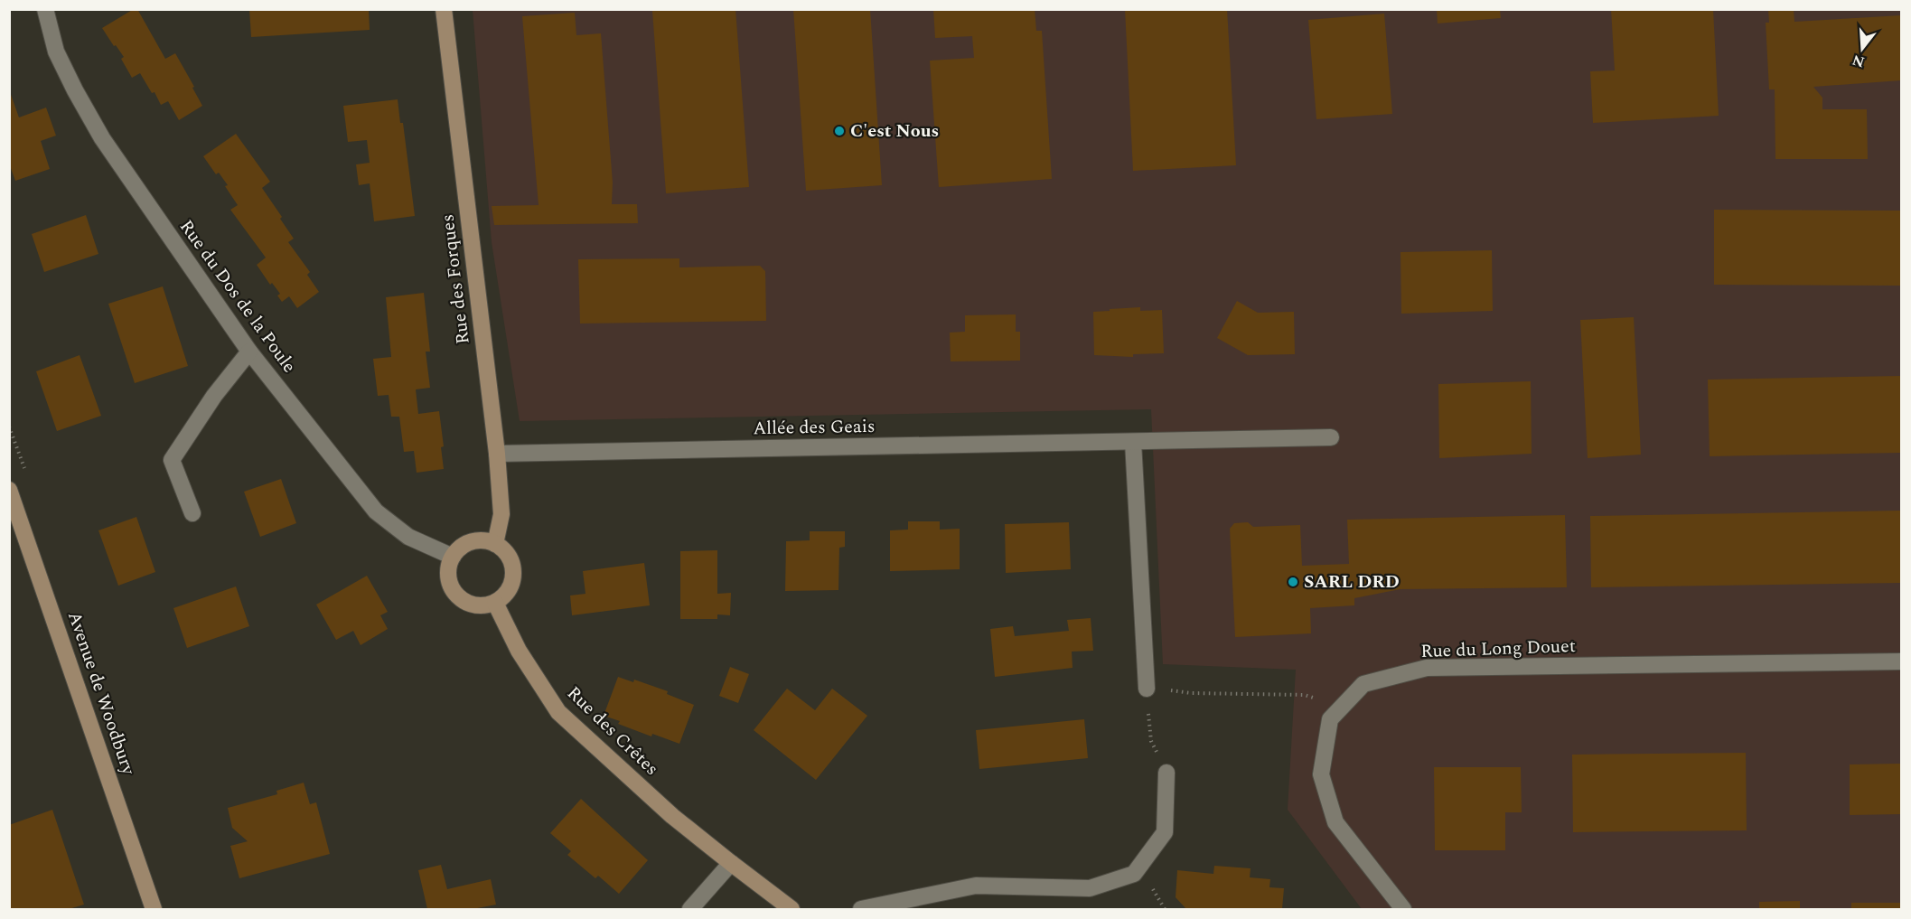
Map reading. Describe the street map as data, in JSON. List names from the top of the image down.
{
  "streets": {
    "street": [
      "Rue des Forques",
      "Rue du Dos de la Poule",
      "Allée des Geais",
      "Rue du Long Douet",
      "Avenue de Woodbury",
      "Rue des Crêtes"
    ]
  },
  "crossings": [
    ["Rue des Forques", "Rue du Dos de la Poule"],
    ["Rue des Forques", "Allée des Geais"],
    ["Rue des Forques", "Rue des Crêtes"],
    ["Rue du Dos de la Poule", "Rue des Crêtes"]
  ],
  "places": ["C'est Nous", "SARL DRD"],
  "north": "bottom"
}
